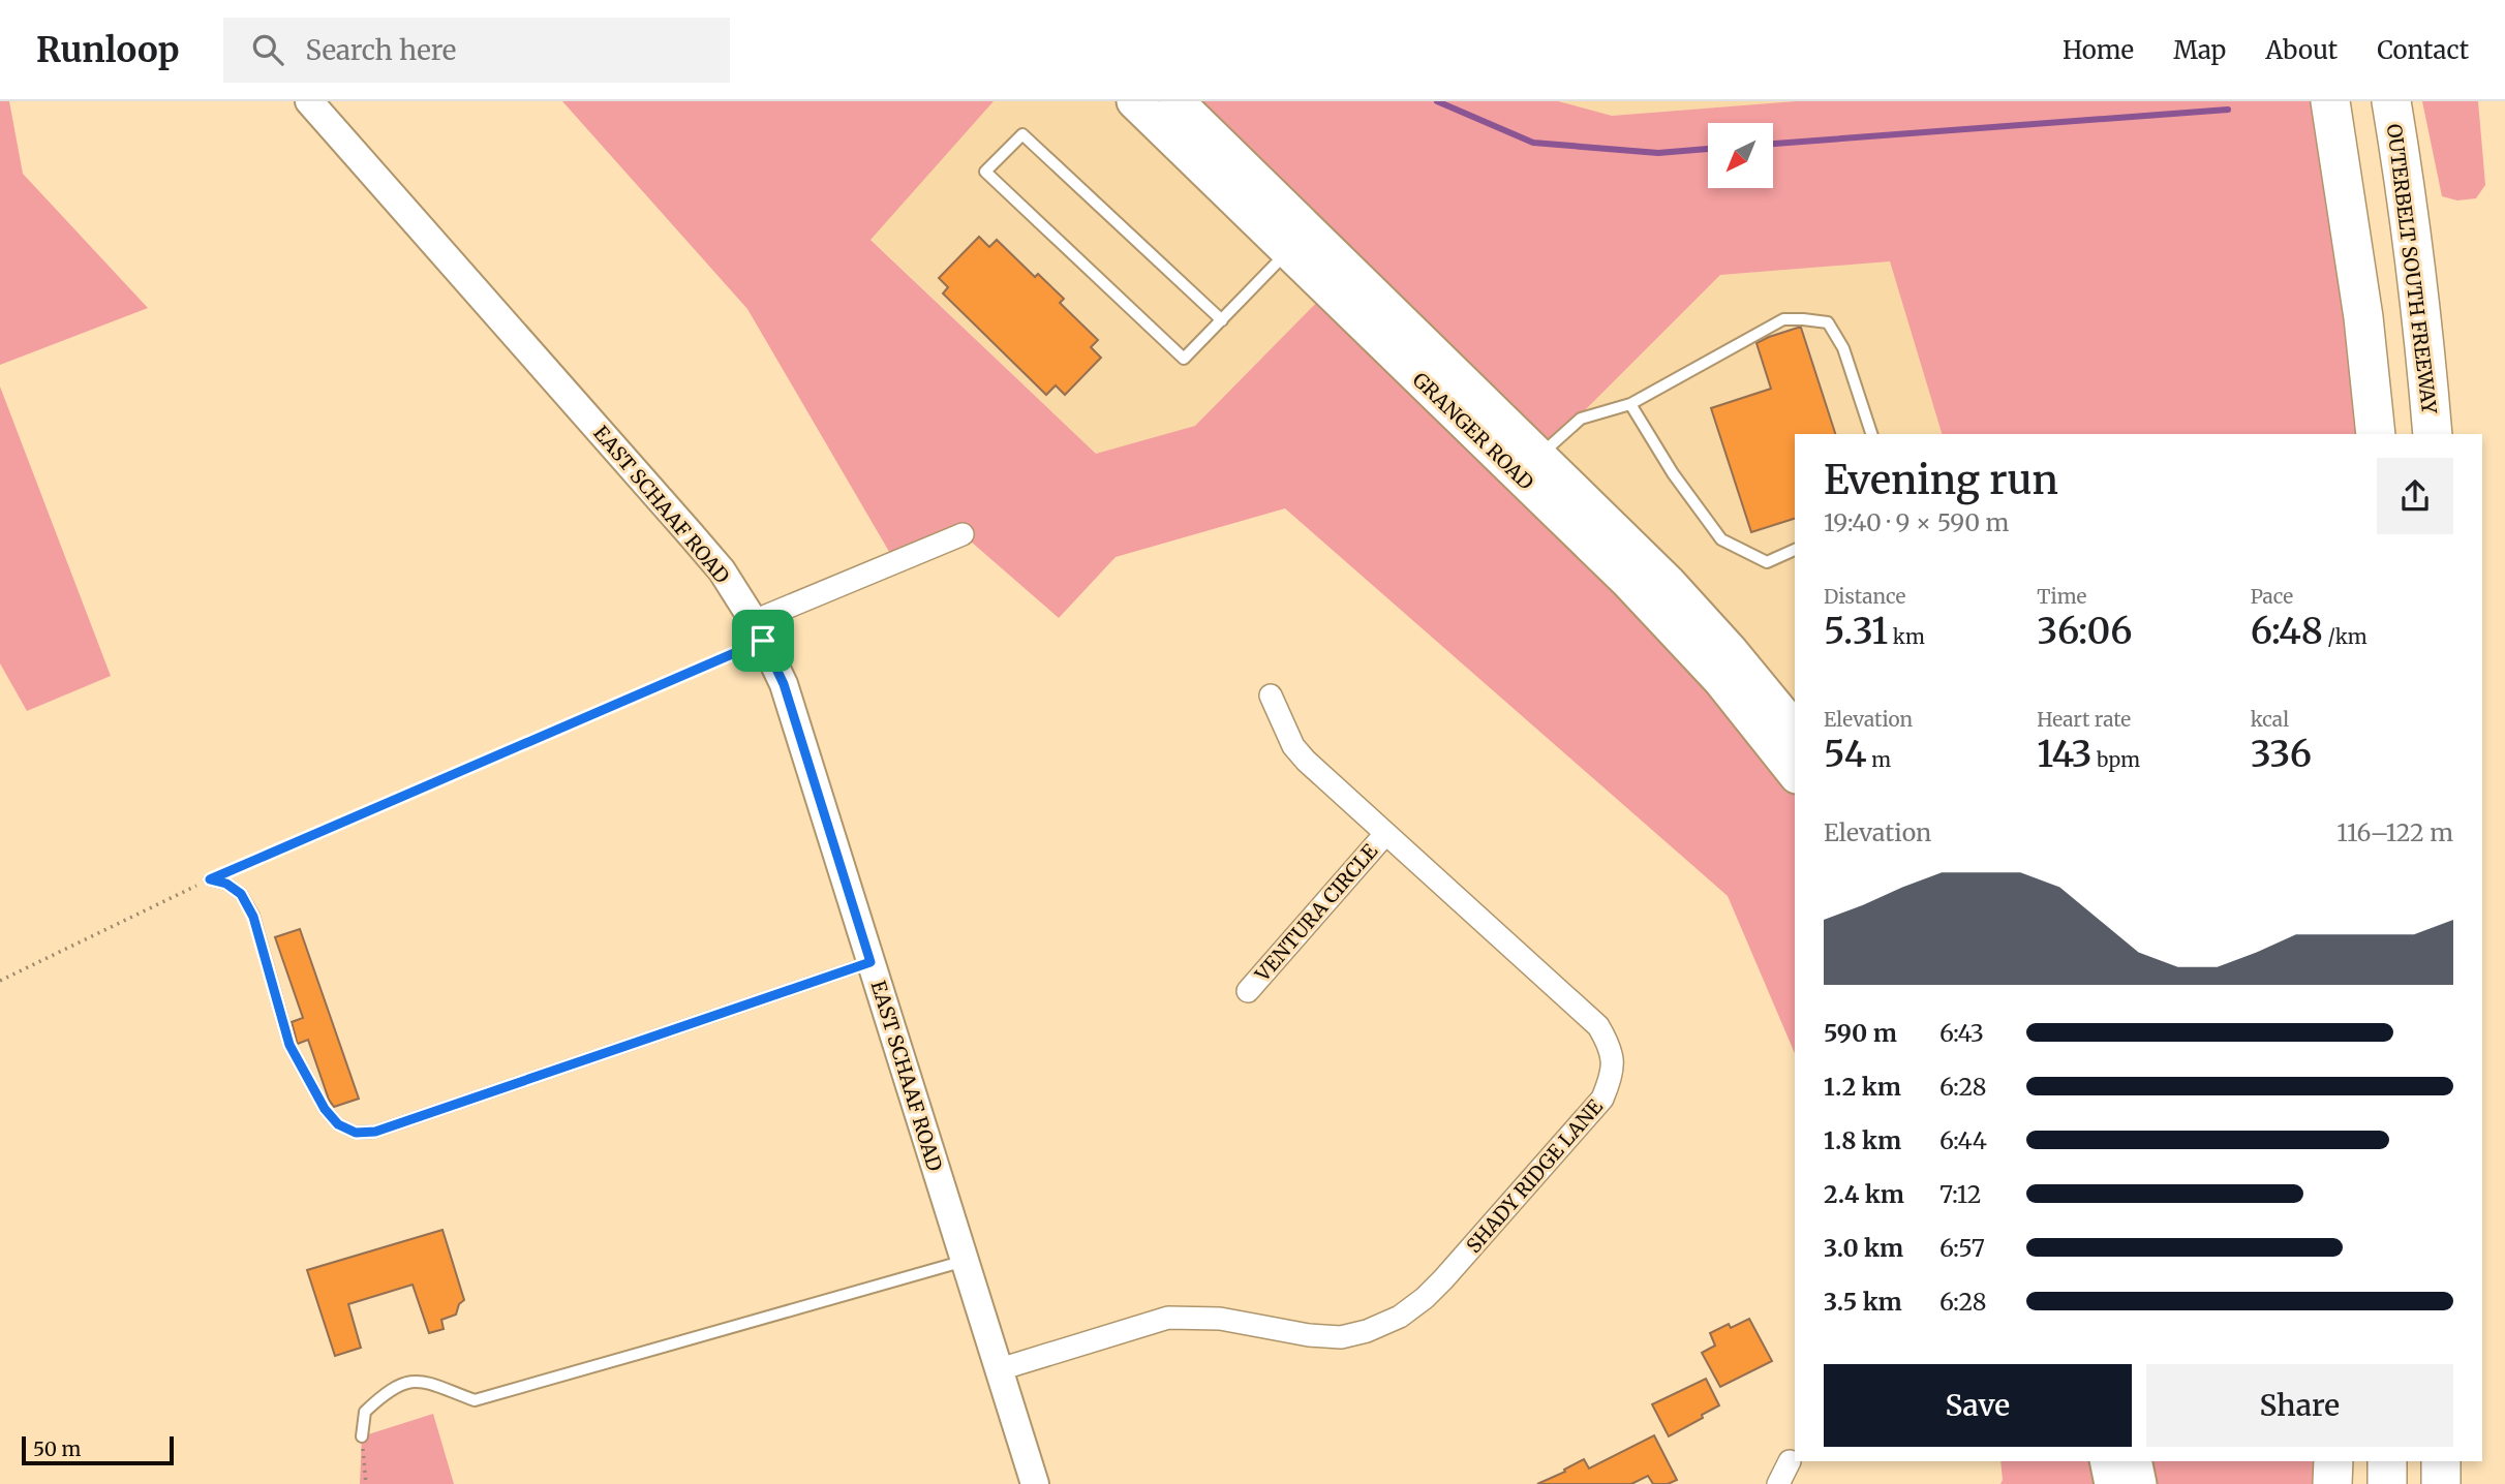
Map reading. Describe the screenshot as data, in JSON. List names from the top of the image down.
{
  "streets": {
    "highway": ["OUTERBELT SOUTH FREEWAY"],
    "main road": ["GRANGER ROAD"],
    "street": ["EAST SCHAAF ROAD", "VENTURA CIRCLE", "SHADY RIDGE LANE"]
  },
  "crossings": [
    ["EAST SCHAAF ROAD", "SHADY RIDGE LANE"],
    ["VENTURA CIRCLE", "SHADY RIDGE LANE"]
  ],
  "scale_bar": "50 m",
  "north": "bottom left",
  "page": {
    "header": "Runloop",
    "search": "Search here",
    "nav": [
      "Home",
      "Map",
      "About",
      "Contact"
    ],
    "heading": ["Evening run", "19:40 · 9 × 590 m"],
    "stats": [
      ["Distance", "5.31 km"],
      ["Time", "36:06"],
      ["Pace", "6:48 /km"],
      ["Elevation", "54 m"],
      ["Heart rate", "143 bpm"],
      ["kcal", "336"]
    ],
    "chart": ["Elevation", "116–122 m"],
    "list": [
      {
        "name": "590 m",
        "note": "6:43"
      },
      {
        "name": "1.2 km",
        "note": "6:28"
      },
      {
        "name": "1.8 km",
        "note": "6:44"
      },
      {
        "name": "2.4 km",
        "note": "7:12"
      },
      {
        "name": "3.0 km",
        "note": "6:57"
      },
      {
        "name": "3.5 km",
        "note": "6:28"
      }
    ],
    "buttons": ["Save", "Share"],
    "scale": "50 m"
  }
}
